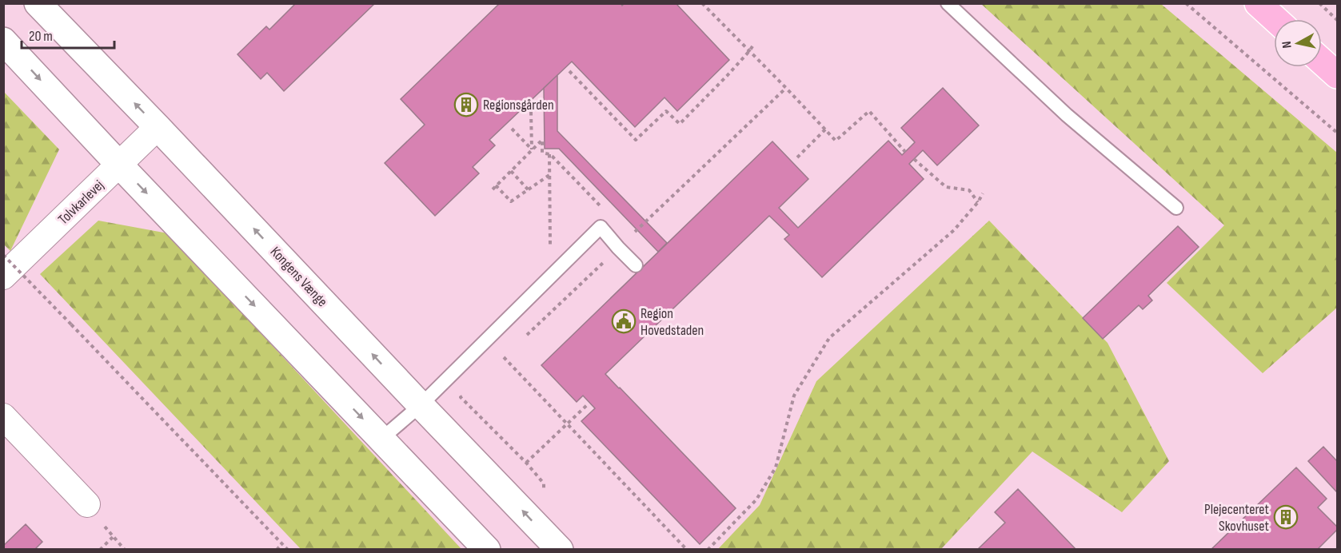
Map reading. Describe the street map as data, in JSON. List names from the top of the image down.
{
  "streets": {
    "street": ["Tolvkarlevej", "Kongens Vænge"]
  },
  "crossings": [
    ["Tolvkarlevej", "Kongens Vænge"]
  ],
  "places": {
    "building": ["Regionsgården", "Plejecenteret Skovhuset"],
    "public building": ["Region Hovedstaden"]
  },
  "scale_bar": "20 m",
  "north": "left"
}
